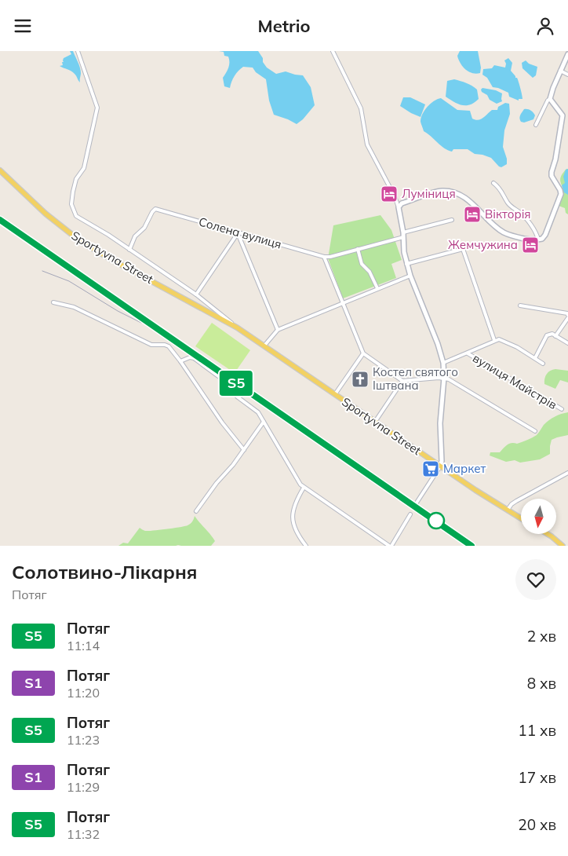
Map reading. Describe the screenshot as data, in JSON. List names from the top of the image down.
{
  "streets": {
    "main road": ["Sportyvna Street"],
    "street": ["Солена вулиця", "вулиця Майстрів"]
  },
  "crossings": [
    ["Солена вулиця", "Sportyvna Street"]
  ],
  "places": {
    "hotel": ["Луміниця", "Вікторія", "Жемчужина"],
    "church": ["Костел святого Іштвана"],
    "supermarket": ["Маркет"]
  },
  "north": "bottom",
  "page": {
    "header": "Metrio",
    "on_map": "S5",
    "heading": ["Солотвино-Лікарня", "Потяг"],
    "list": [
      {
        "mark": "S5",
        "name": "Потяг",
        "note": "11:14",
        "value": "2 хв"
      },
      {
        "mark": "S1",
        "name": "Потяг",
        "note": "11:20",
        "value": "8 хв"
      },
      {
        "mark": "S5",
        "name": "Потяг",
        "note": "11:23",
        "value": "11 хв"
      },
      {
        "mark": "S1",
        "name": "Потяг",
        "note": "11:29",
        "value": "17 хв"
      },
      {
        "mark": "S5",
        "name": "Потяг",
        "note": "11:32",
        "value": "20 хв"
      }
    ]
  }
}
